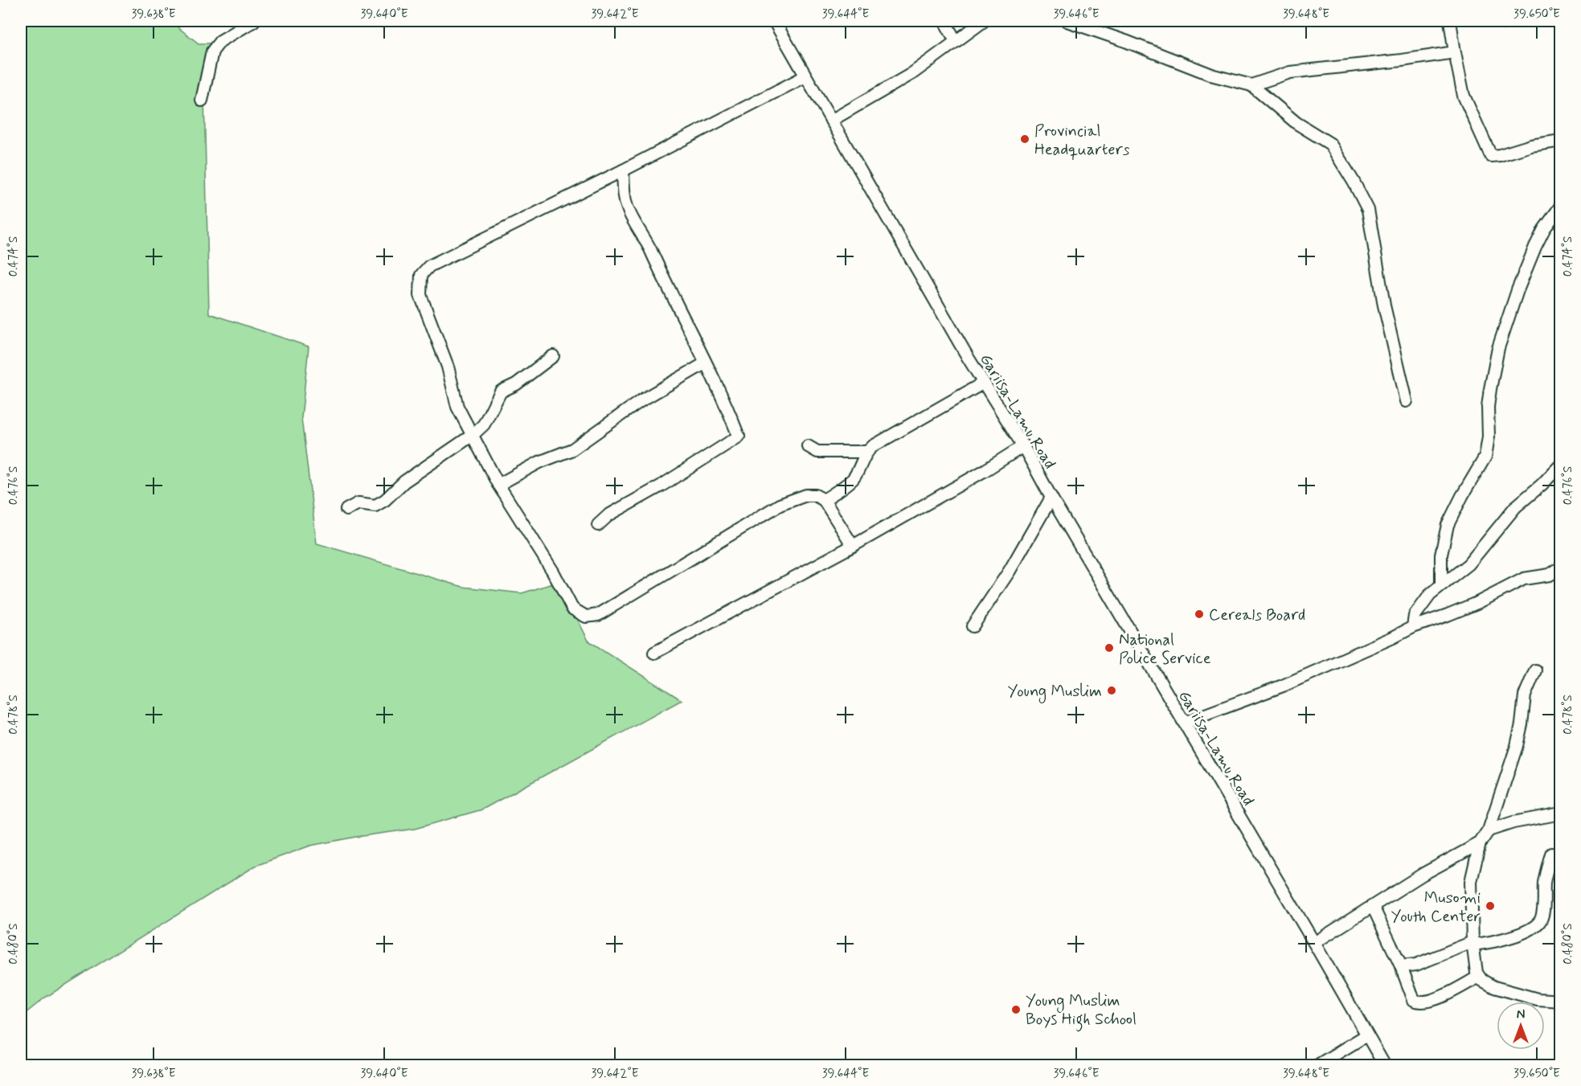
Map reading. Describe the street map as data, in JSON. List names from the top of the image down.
{
  "streets": {
    "street": ["Gariisa-Lamu Road"]
  },
  "places": [
    "Provincial Headquarters",
    "Cereals Board",
    "National Police Service",
    "Young Muslim",
    "Musomi Youth Center",
    "Young Muslim Boys High School"
  ],
  "north": "top",
  "coordinates": [
    "39.638°E",
    "39.640°E",
    "39.642°E",
    "39.644°E",
    "39.646°E",
    "39.648°E",
    "39.650°E",
    "0.474°S",
    "0.476°S",
    "0.478°S",
    "0.480°S"
  ]
}
